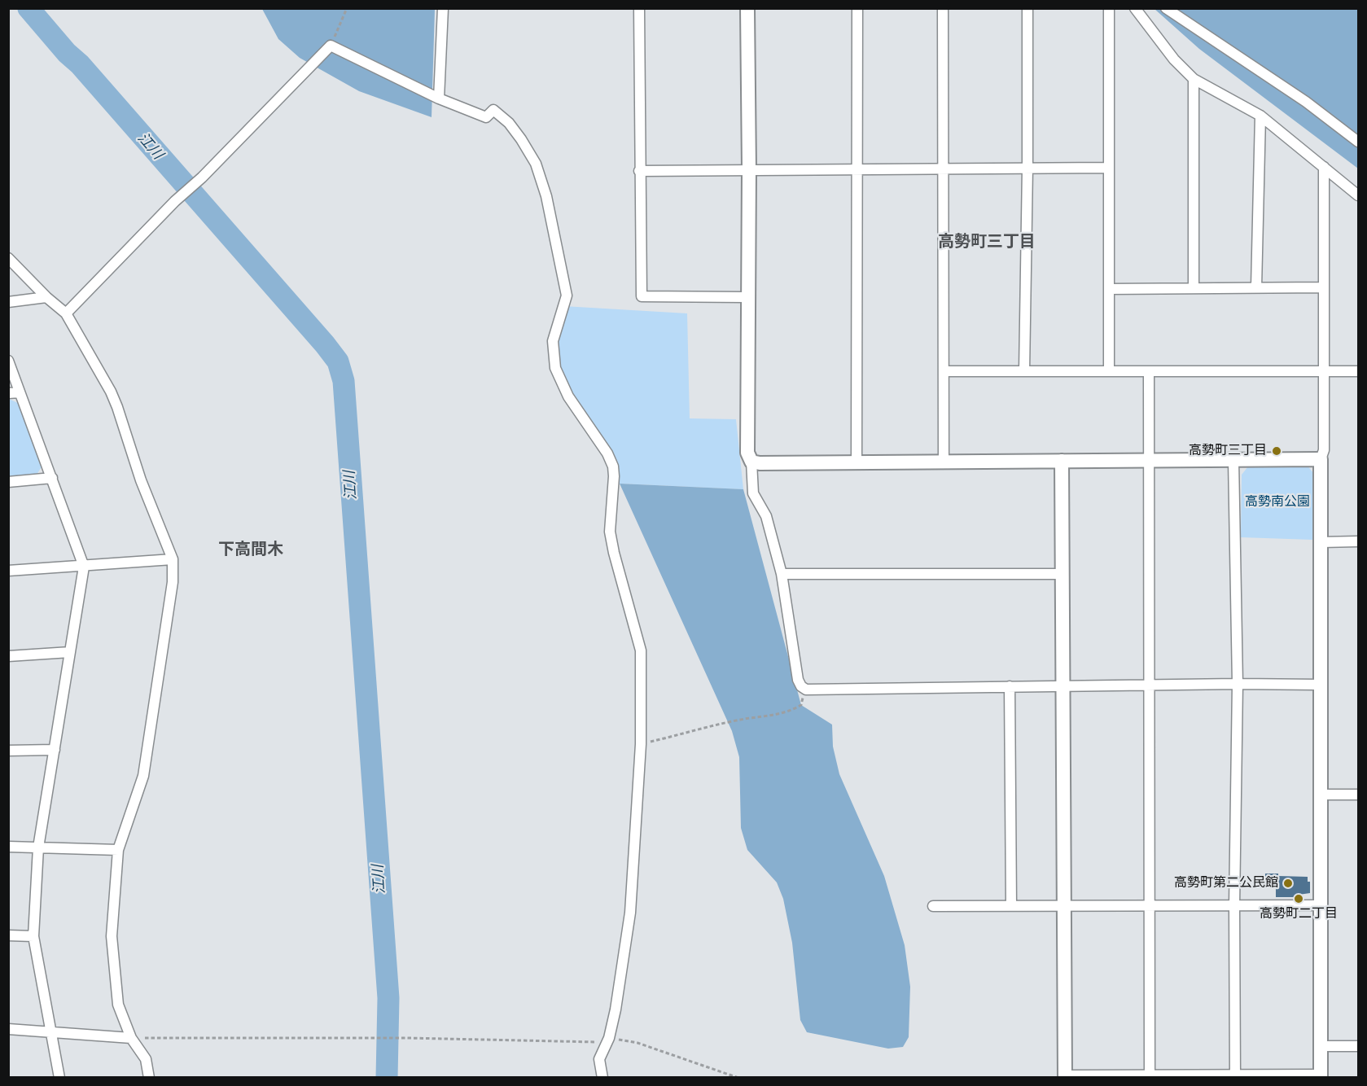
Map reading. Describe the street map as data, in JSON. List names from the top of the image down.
{
  "districts": ["高勢町三丁目", "下高間木"],
  "water": ["江川"],
  "parks": ["高勢南公園"],
  "places": ["高勢町三丁目", "高勢町第二公民館", "高勢町二丁目"]
}
